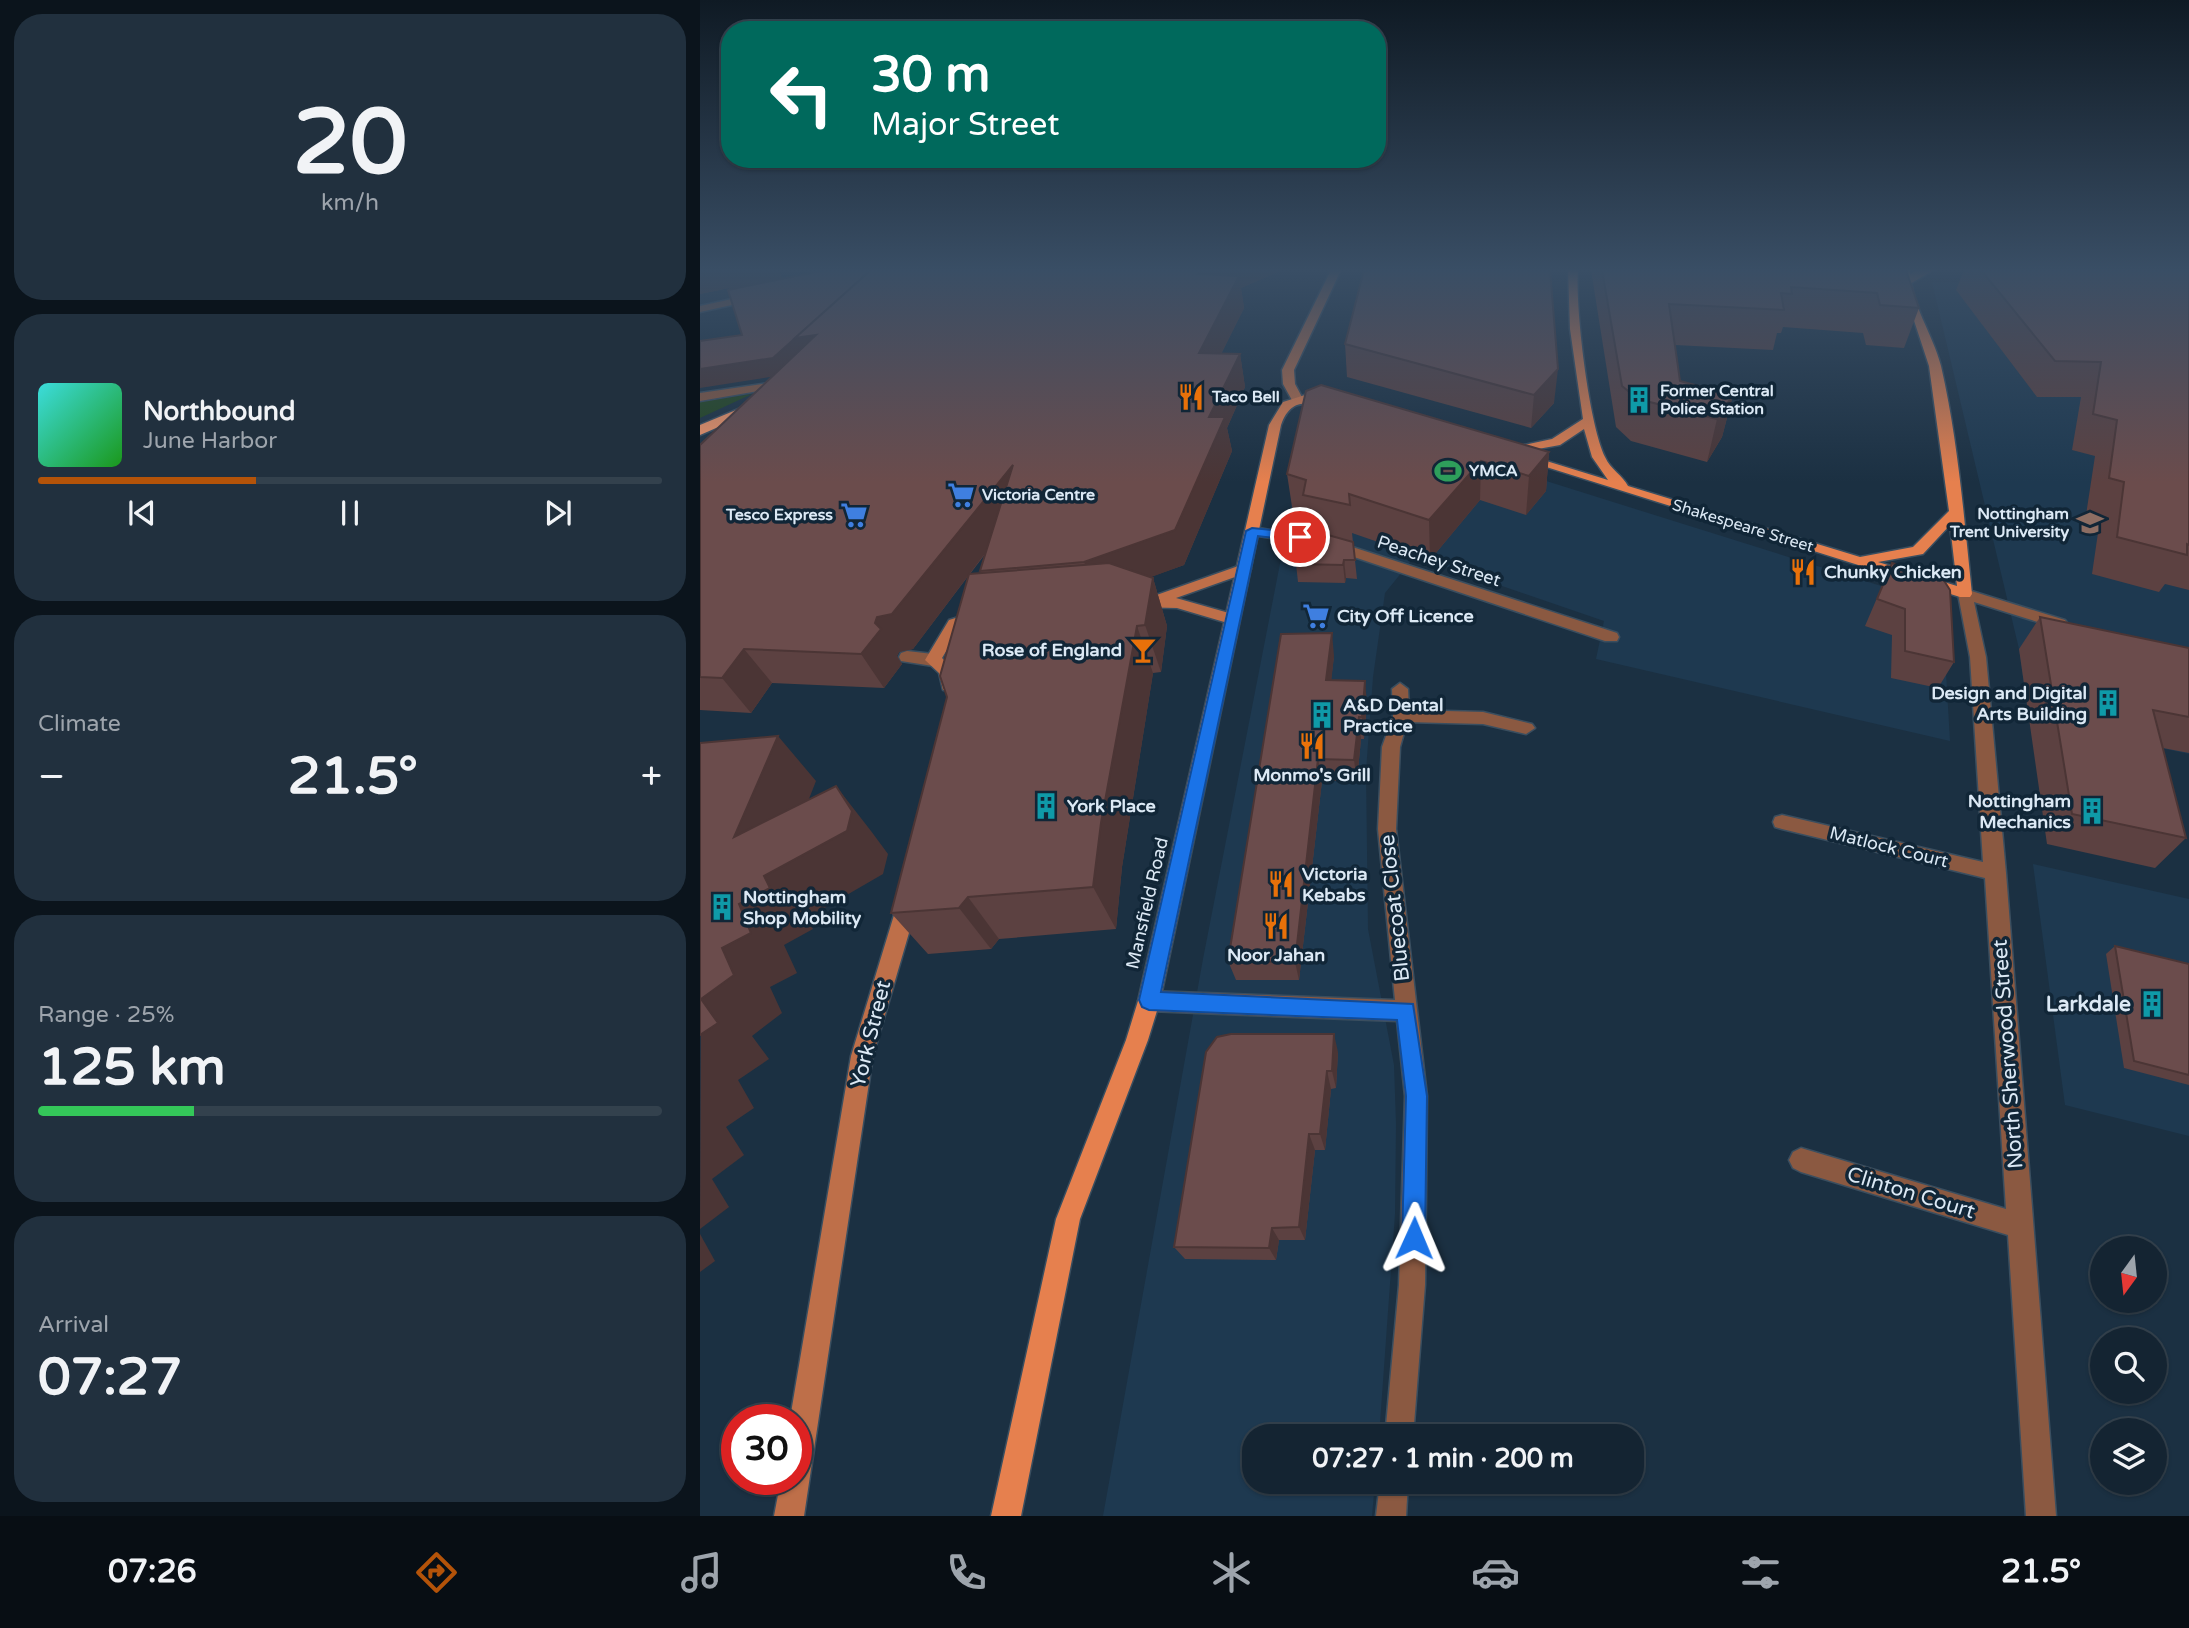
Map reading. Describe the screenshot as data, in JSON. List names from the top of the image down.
{
  "streets": {
    "main road": ["Shakespeare Street", "Mansfield Road"],
    "street": [
      "Peachey Street",
      "Matlock Court",
      "Bluecoat Close",
      "York Street",
      "North Sherwood Street",
      "Clinton Court"
    ]
  },
  "crossings": [
    ["Shakespeare Street", "North Sherwood Street"],
    ["Peachey Street", "Mansfield Road"],
    ["Matlock Court", "North Sherwood Street"],
    ["North Sherwood Street", "Clinton Court"]
  ],
  "places": {
    "restaurant": [
      "Taco Bell",
      "Chunky Chicken",
      "Monmo's Grill",
      "Victoria Kebabs",
      "Noor Jahan"
    ],
    "building": [
      "Former Central Police Station",
      "Design and Digital Arts Building",
      "A&D Dental Practice",
      "York Place",
      "Nottingham Mechanics",
      "Nottingham Shop Mobility",
      "Larkdale"
    ],
    "sports": ["YMCA"],
    "supermarket": ["Victoria Centre", "Tesco Express", "City Off Licence"],
    "school or university": ["Nottingham Trent University"],
    "bar": ["Rose of England"]
  },
  "north": "bottom",
  "page": {
    "tile": [
      ["20", "km/h"],
      "Climate",
      ["Range · 25%", "125 km"],
      ["Arrival", "07:27"]
    ],
    "turn": ["30 m", "Major Street"],
    "song": ["Northbound", "June Harbor"],
    "heat": ["−", "21.5°", "+"],
    "limit": "30",
    "trip": "07:27 · 1 min · 200 m",
    "tabs": ["07:26", "21.5°"]
  }
}
